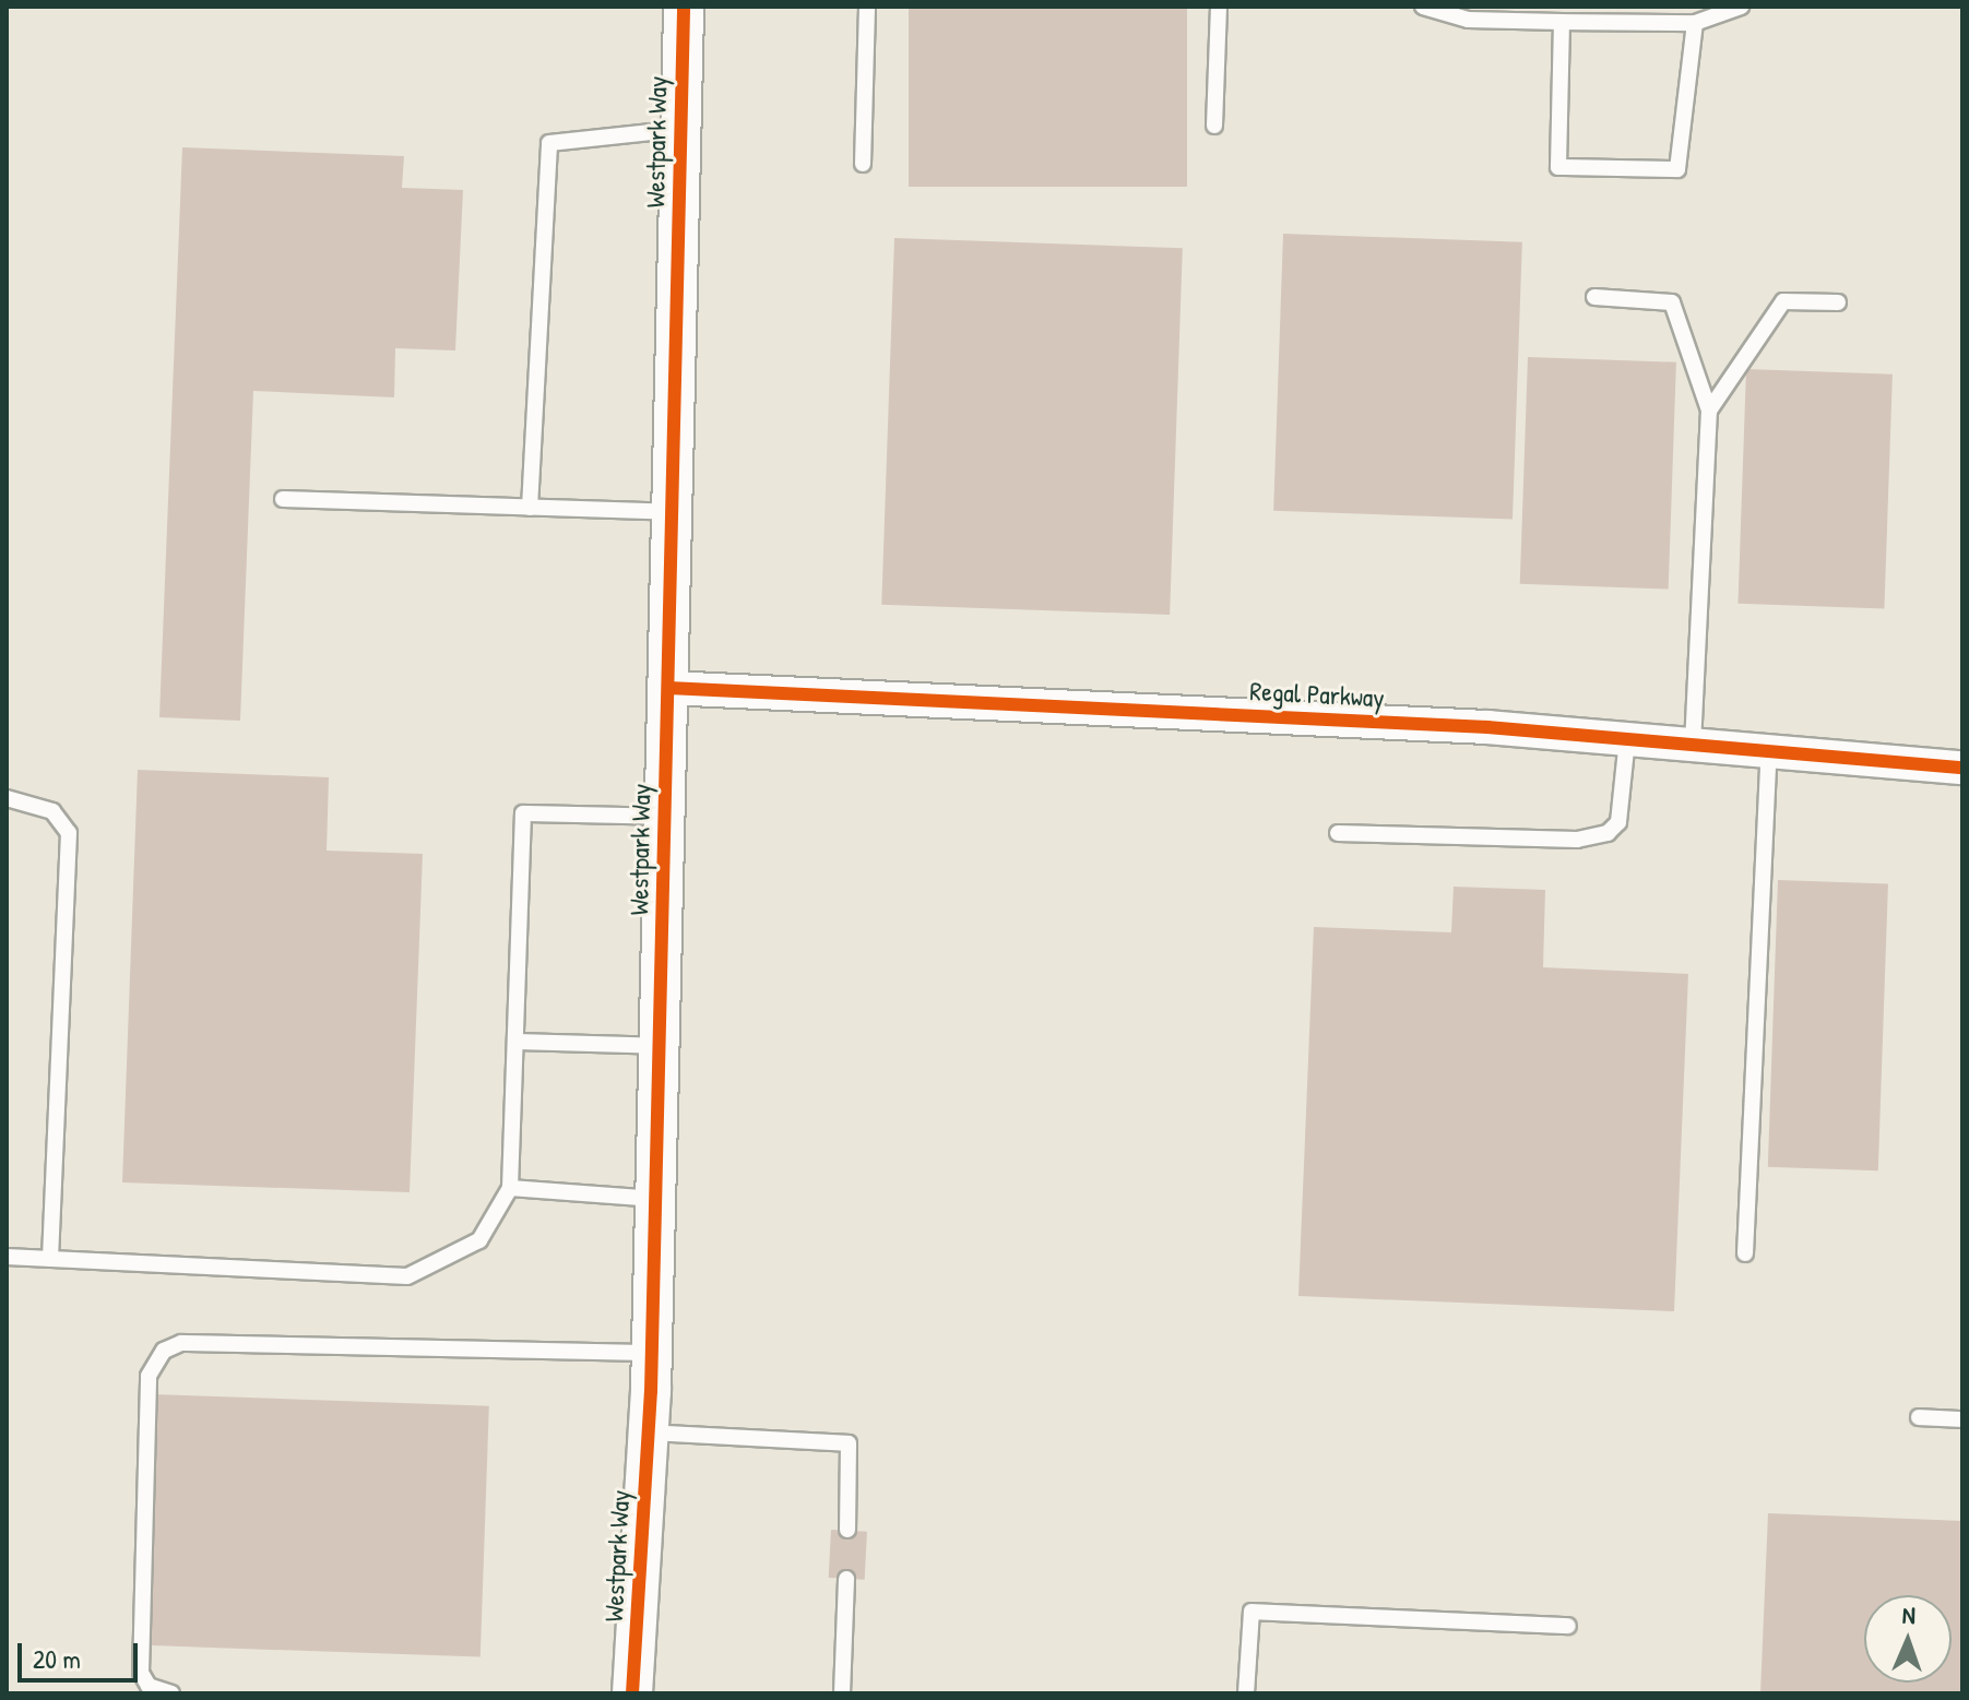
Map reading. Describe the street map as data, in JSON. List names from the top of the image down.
{
  "streets": {
    "street": ["Westpark Way", "Regal Parkway"]
  },
  "crossings": [
    ["Westpark Way", "Regal Parkway"]
  ],
  "scale_bar": "20 m",
  "north": "top"
}
